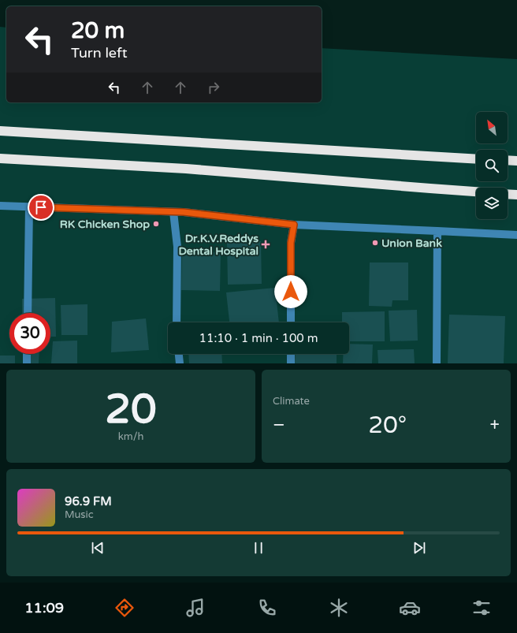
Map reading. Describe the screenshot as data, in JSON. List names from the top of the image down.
{
  "places": {
    "other": ["RK Chicken Shop", "Union Bank"],
    "health": ["Dr.K.V.Reddys Dental Hospital"]
  },
  "north": "top left",
  "page": {
    "turn": ["20 m", "Turn left"],
    "limit": "30",
    "trip": "11:10 · 1 min · 100 m",
    "tile": [
      ["20", "km/h"],
      "Climate"
    ],
    "heat": ["−", "20°", "+"],
    "song": ["96.9 FM", "Music"],
    "tabs": "11:09"
  }
}
